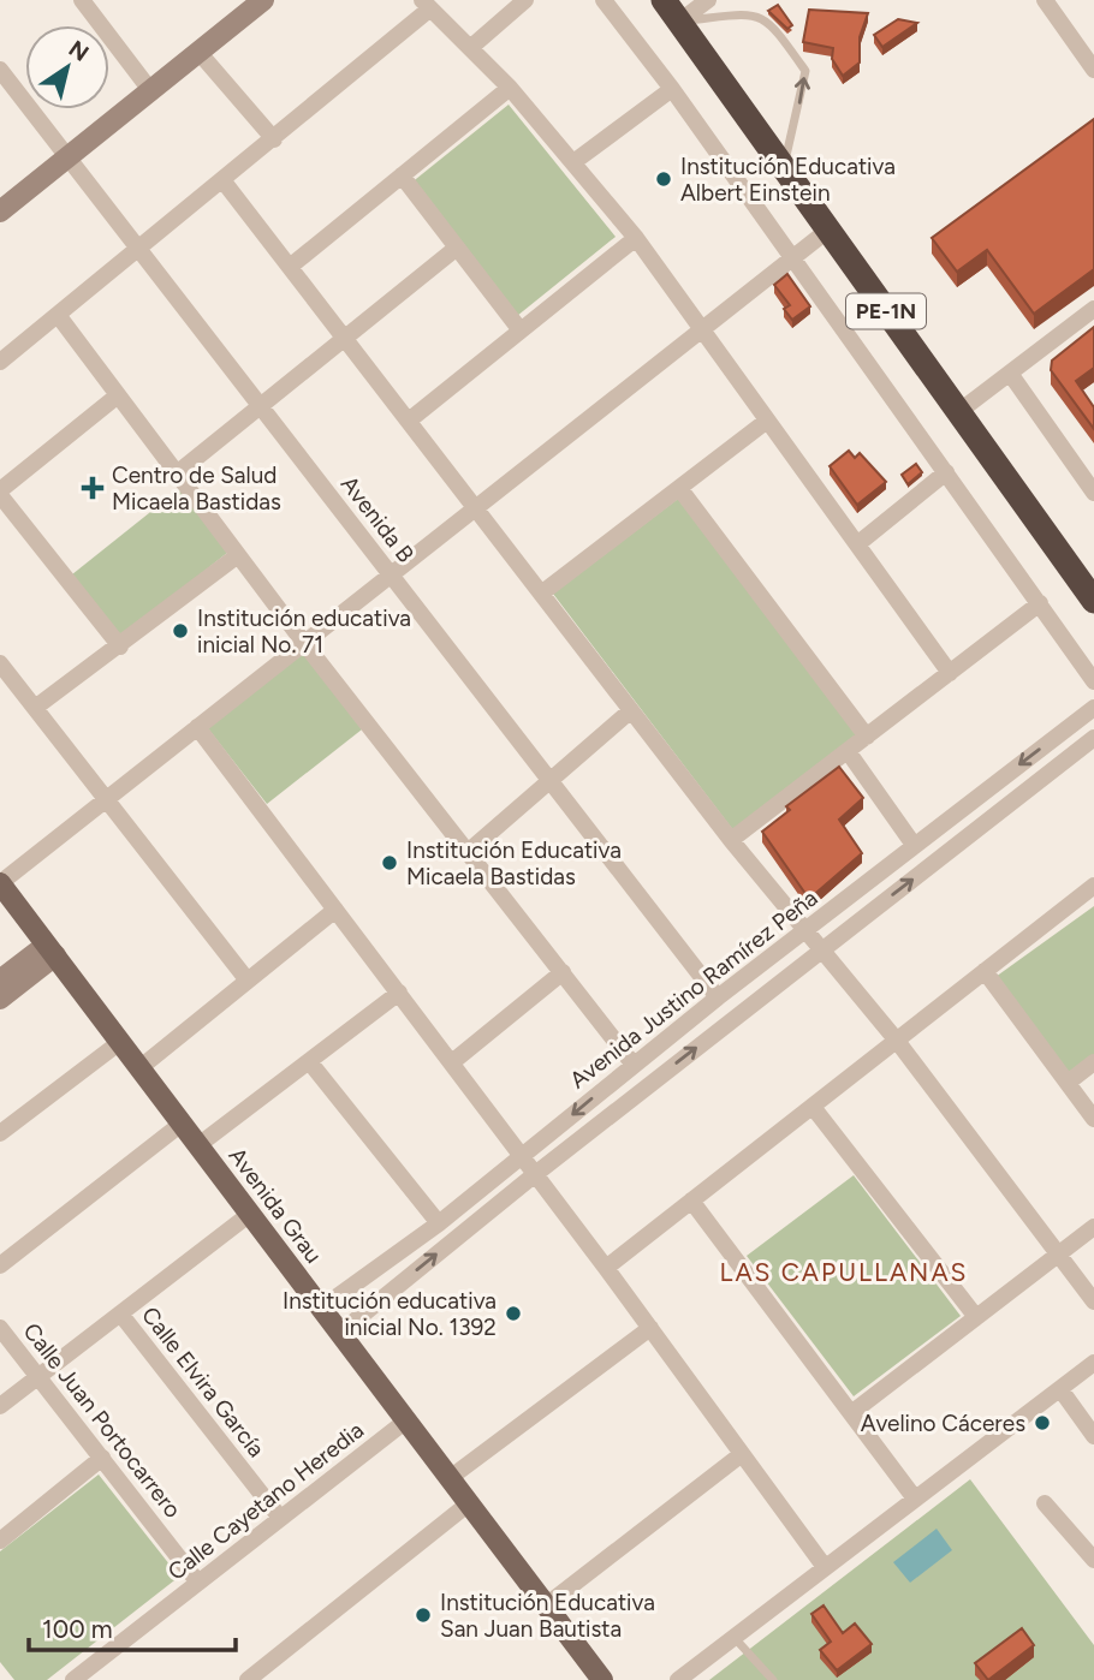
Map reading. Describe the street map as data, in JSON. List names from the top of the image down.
{
  "streets": {
    "highway": ["PE-1N"],
    "main road": ["Avenida Grau"],
    "street": [
      "Avenida B",
      "Avenida Justino Ramírez Peña",
      "Calle Elvira García",
      "Calle Juan Portocarrero",
      "Calle Cayetano Heredia"
    ]
  },
  "crossings": [
    ["Avenida B", "Avenida Justino Ramírez Peña"],
    ["Avenida Justino Ramírez Peña", "Avenida Grau"],
    ["Avenida Grau", "Calle Cayetano Heredia"],
    ["Calle Elvira García", "Calle Cayetano Heredia"],
    ["Calle Juan Portocarrero", "Calle Cayetano Heredia"]
  ],
  "districts": ["LAS CAPULLANAS"],
  "places": {
    "other": [
      "Institución Educativa Albert Einstein",
      "Institución educativa inicial No. 71",
      "Institución Educativa Micaela Bastidas",
      "Institución educativa inicial No. 1392",
      "Avelino Cáceres",
      "Institución Educativa San Juan Bautista"
    ],
    "health": ["Centro de Salud Micaela Bastidas"]
  },
  "scale_bar": "100 m",
  "north": "top right"
}
